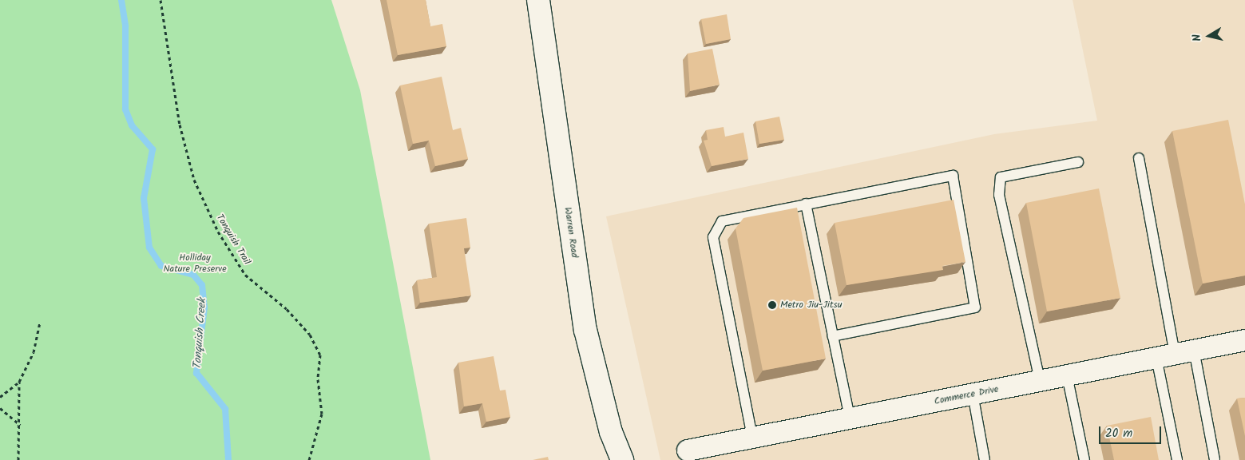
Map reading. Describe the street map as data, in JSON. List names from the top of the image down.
{
  "streets": {
    "main road": ["Warren Road"],
    "street": ["Commerce Drive"],
    "path": ["Tonquish Trail"]
  },
  "water": ["Tonquish Creek"],
  "parks": ["Holliday Nature Preserve"],
  "places": ["Metro Jiu-Jitsu"],
  "scale_bar": "20 m",
  "north": "left"
}
